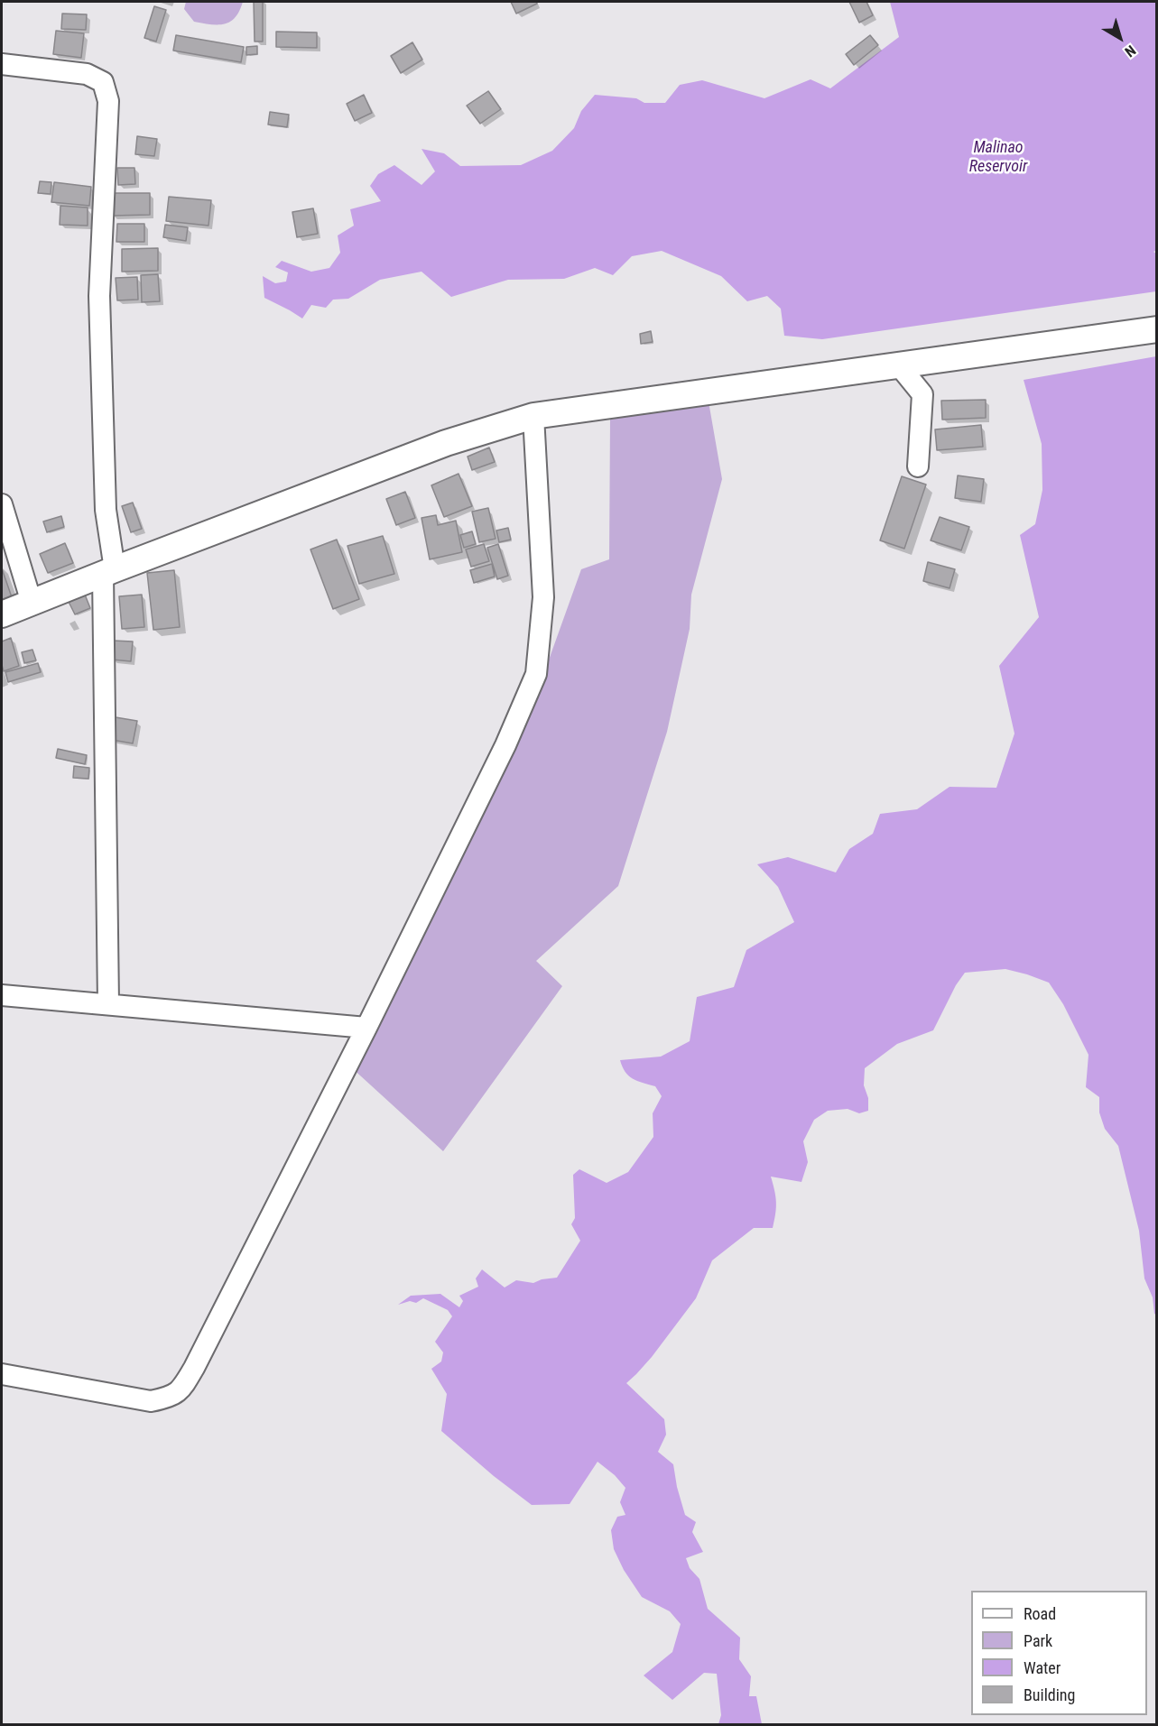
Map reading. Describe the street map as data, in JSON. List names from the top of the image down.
{
  "water": ["Malinao Reservoir"],
  "legend": [
    "Road",
    "Park",
    "Water",
    "Building"
  ],
  "north": "bottom right"
}
